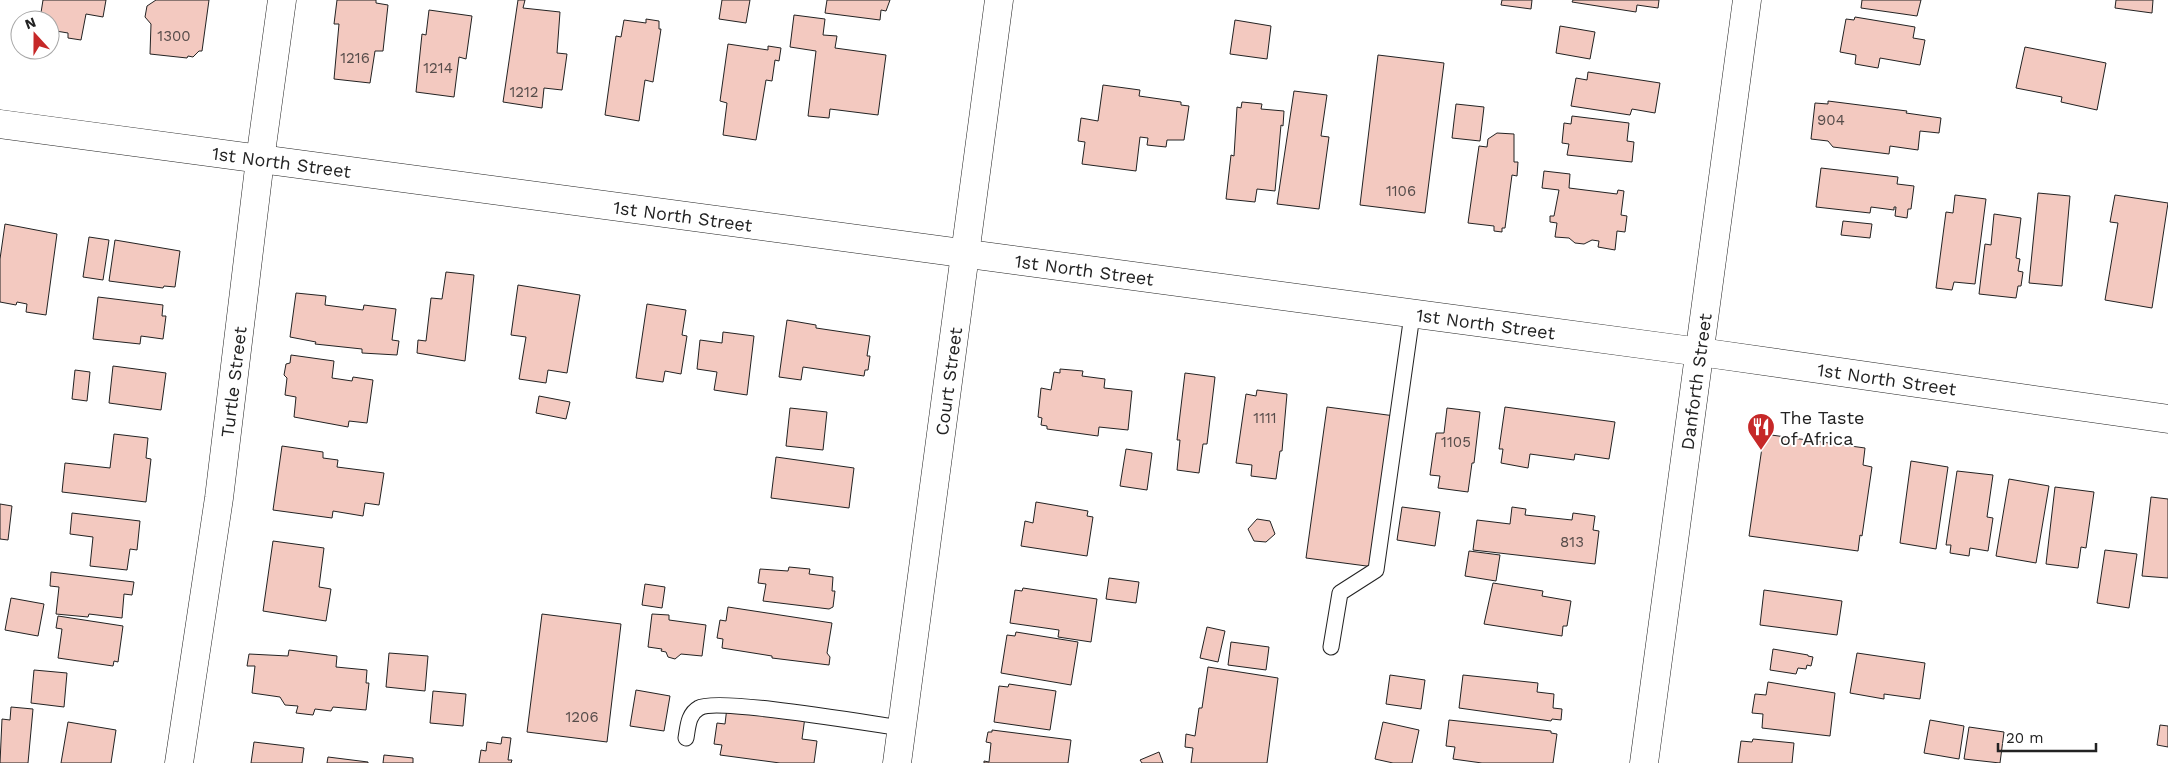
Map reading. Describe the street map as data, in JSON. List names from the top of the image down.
{
  "streets": {
    "street": [
      "1st North Street",
      "Court Street",
      "Turtle Street",
      "Danforth Street"
    ]
  },
  "crossings": [
    ["1st North Street", "Court Street"],
    ["1st North Street", "Turtle Street"],
    ["1st North Street", "Danforth Street"]
  ],
  "places": {
    "restaurant": ["The Taste of Africa"]
  },
  "house_numbers": [
    "1300",
    "1216",
    "1214",
    "1212",
    "904",
    "1106",
    "1111",
    "1105",
    "813",
    "1206"
  ],
  "scale_bar": "20 m",
  "north": "top"
}
